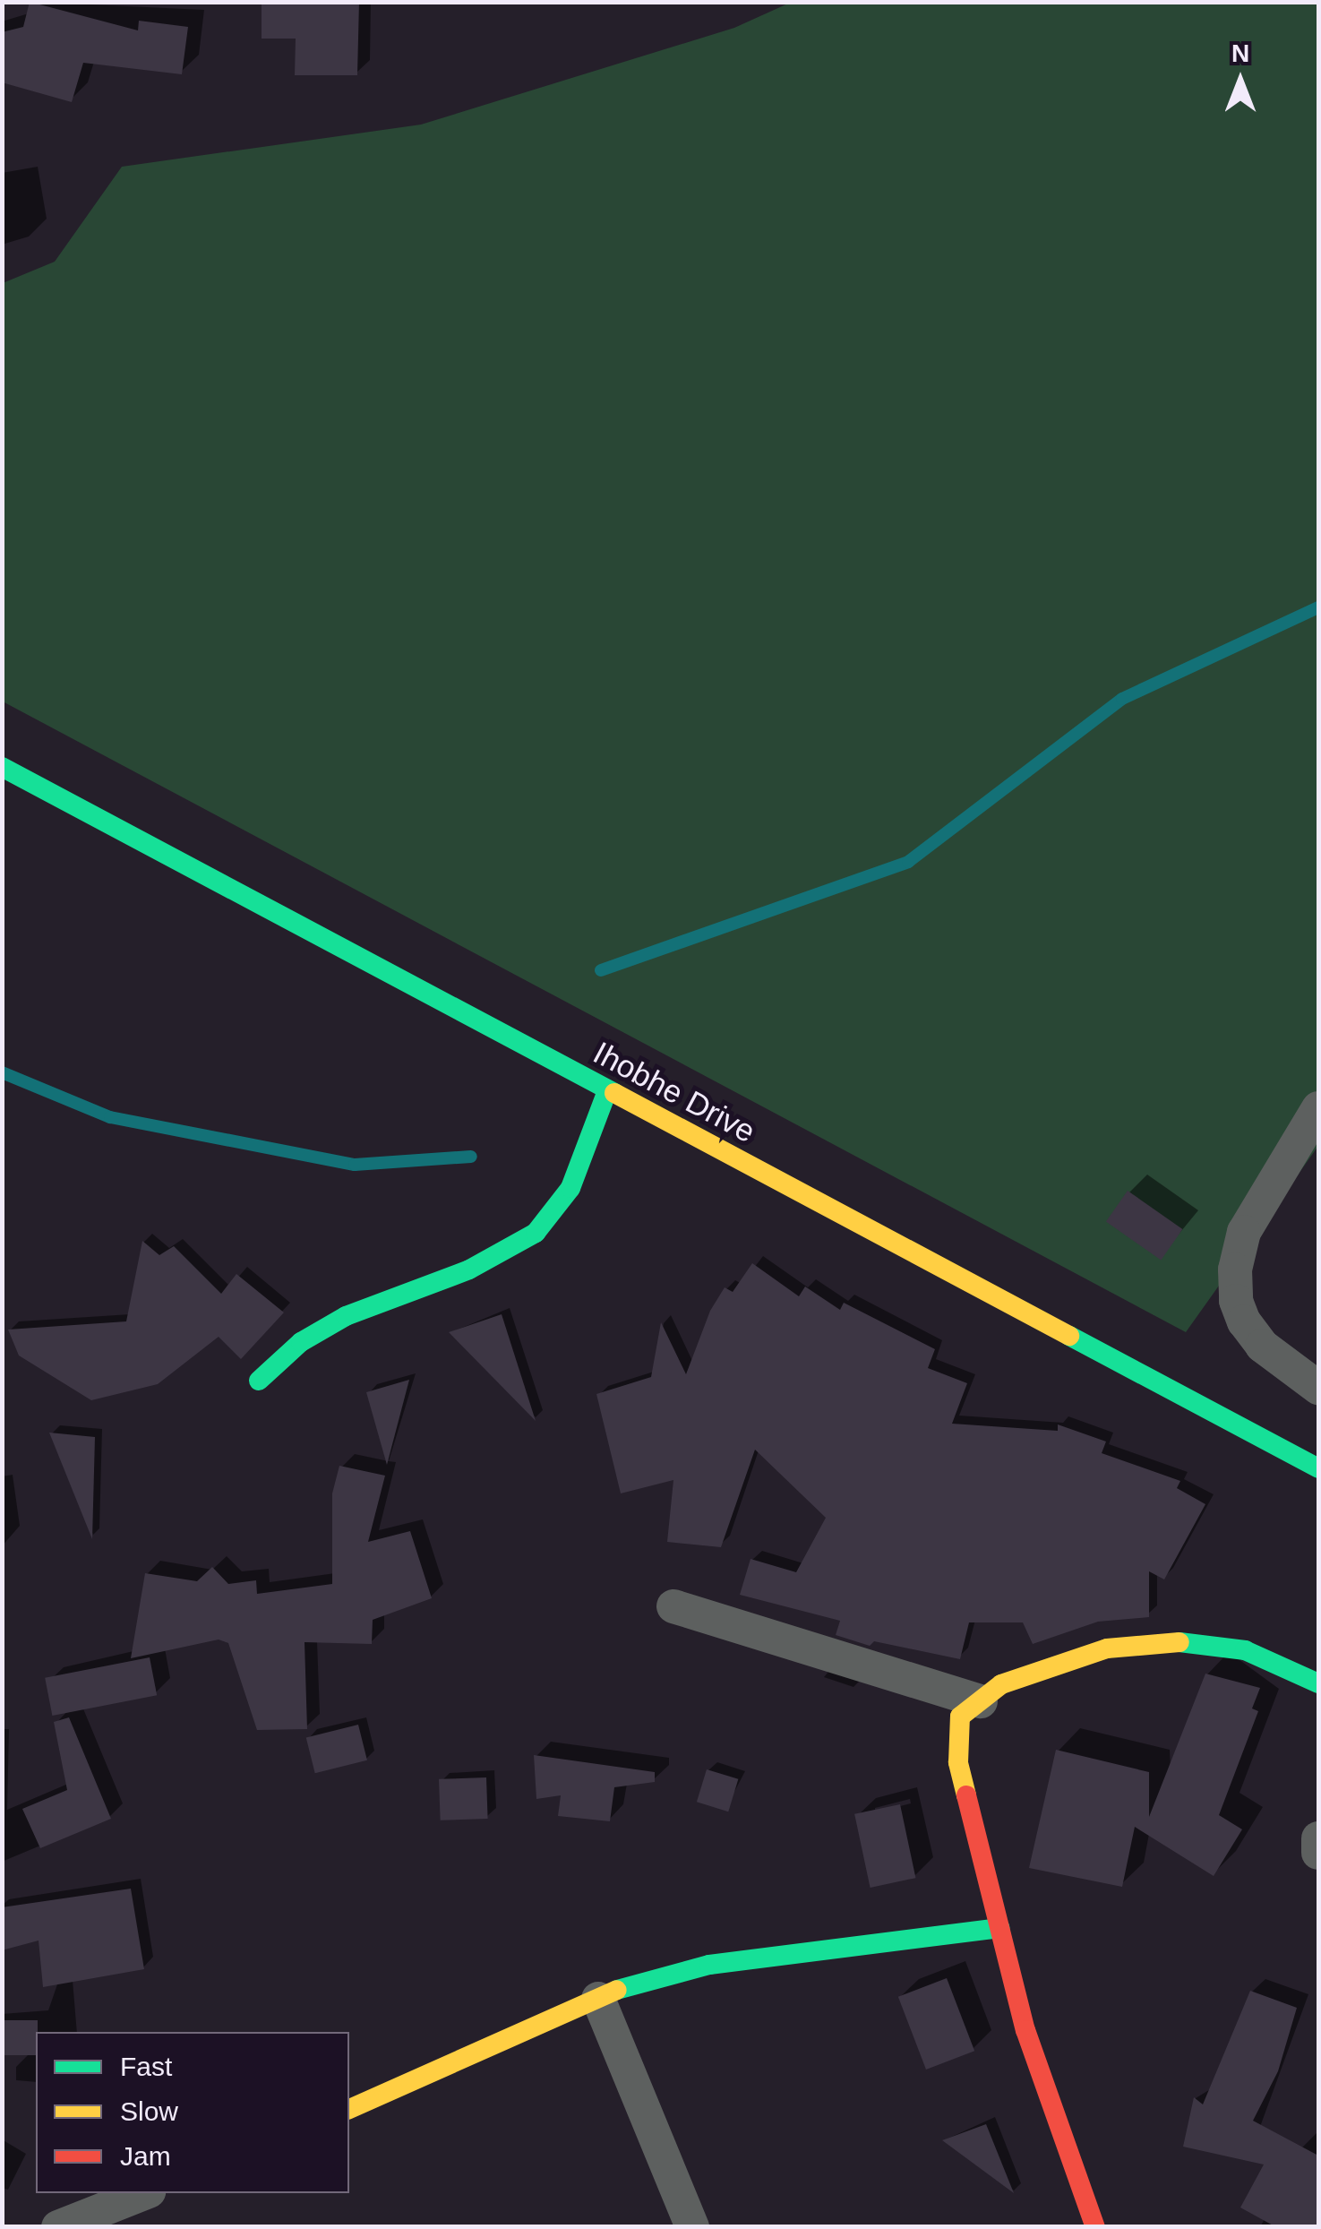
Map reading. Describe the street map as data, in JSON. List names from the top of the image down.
{
  "streets": {
    "street": ["Ihobhe Drive"]
  },
  "legend": ["Fast", "Slow", "Jam"],
  "north": "top"
}
